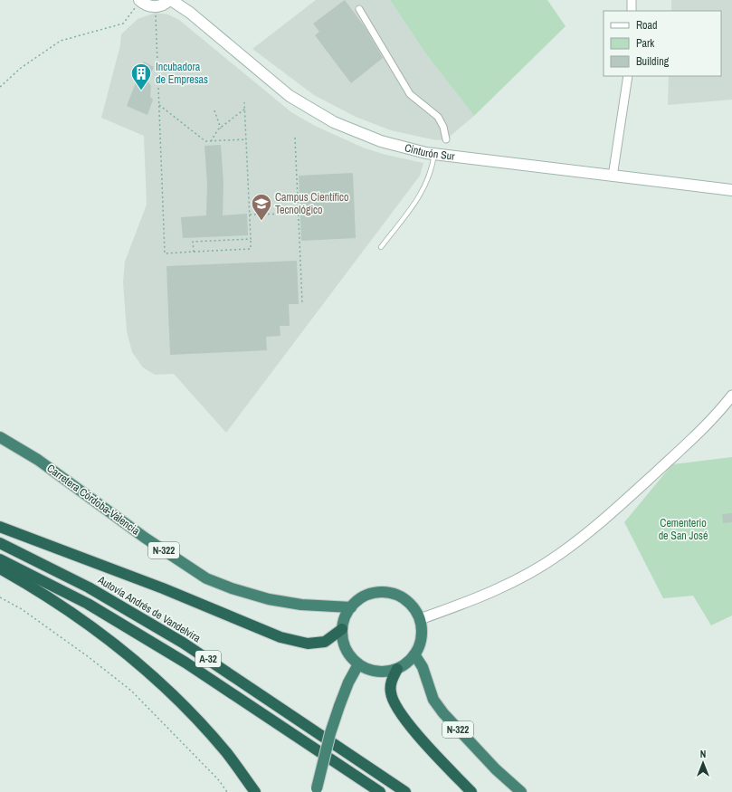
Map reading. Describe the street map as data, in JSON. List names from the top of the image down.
{
  "streets": {
    "highway": [
      "Carretera Córdoba-Valencia",
      "N-322",
      "Autovía Andrés de Vandelvira",
      "A-32"
    ],
    "main road": ["Cinturón Sur"]
  },
  "crossings": [
    ["Carretera Córdoba-Valencia", "N-322"]
  ],
  "parks": ["Cementerio de San José"],
  "places": {
    "building": ["Incubadora de Empresas"],
    "school or university": ["Campus Científico Tecnológico"]
  },
  "legend": ["Road", "Park", "Building"],
  "north": "top"
}
